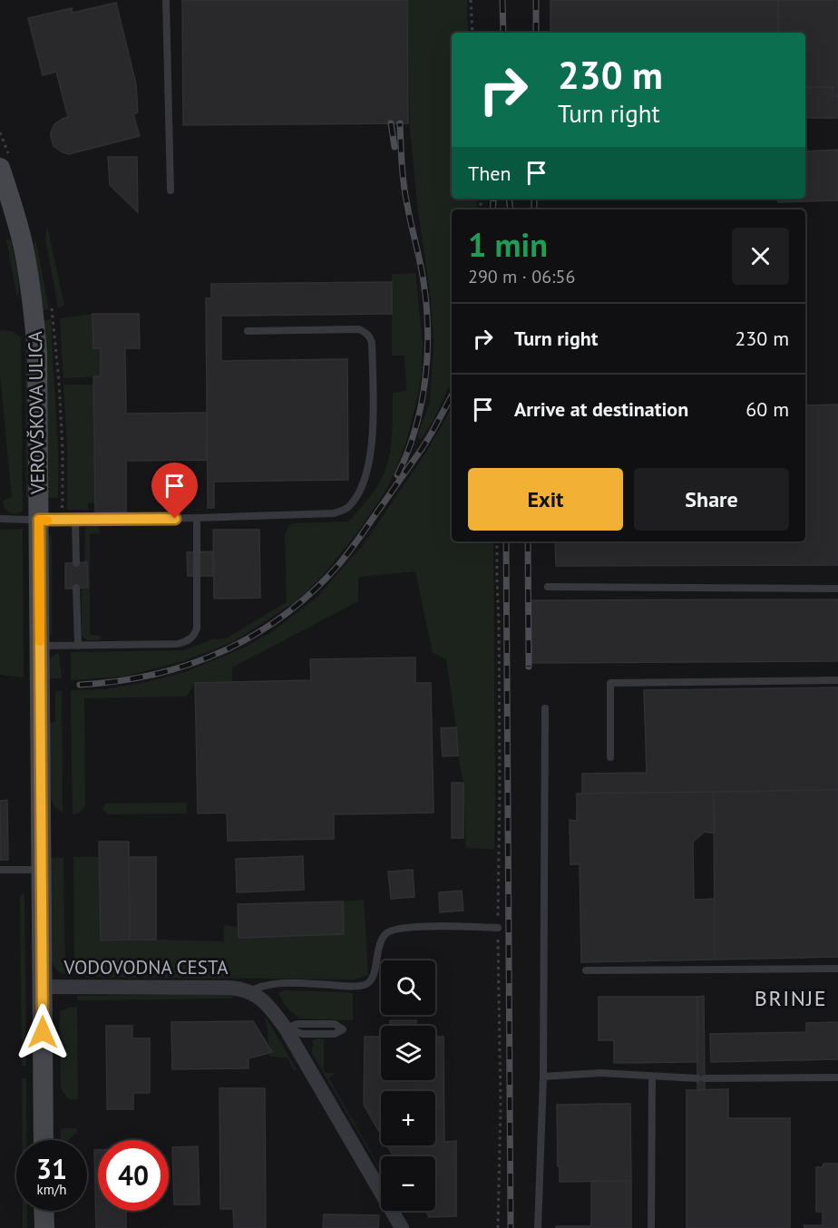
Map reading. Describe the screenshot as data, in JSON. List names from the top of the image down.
{
  "streets": {
    "street": ["VEROVŠKOVA ULICA", "VODOVODNA CESTA"]
  },
  "crossings": [
    ["VEROVŠKOVA ULICA", "VODOVODNA CESTA"]
  ],
  "districts": ["BRINJE"],
  "page": {
    "turn": ["230 m", "Turn right"],
    "then": "Then",
    "heading": ["1 min", "290 m · 06:56"],
    "list": [
      {
        "name": "Turn right",
        "value": "230 m"
      },
      {
        "name": "Arrive at destination",
        "value": "60 m"
      }
    ],
    "buttons": ["Exit", "Share"],
    "map_buttons": ["+", "−"],
    "speed": "31 km/h",
    "limit": "40"
  }
}
